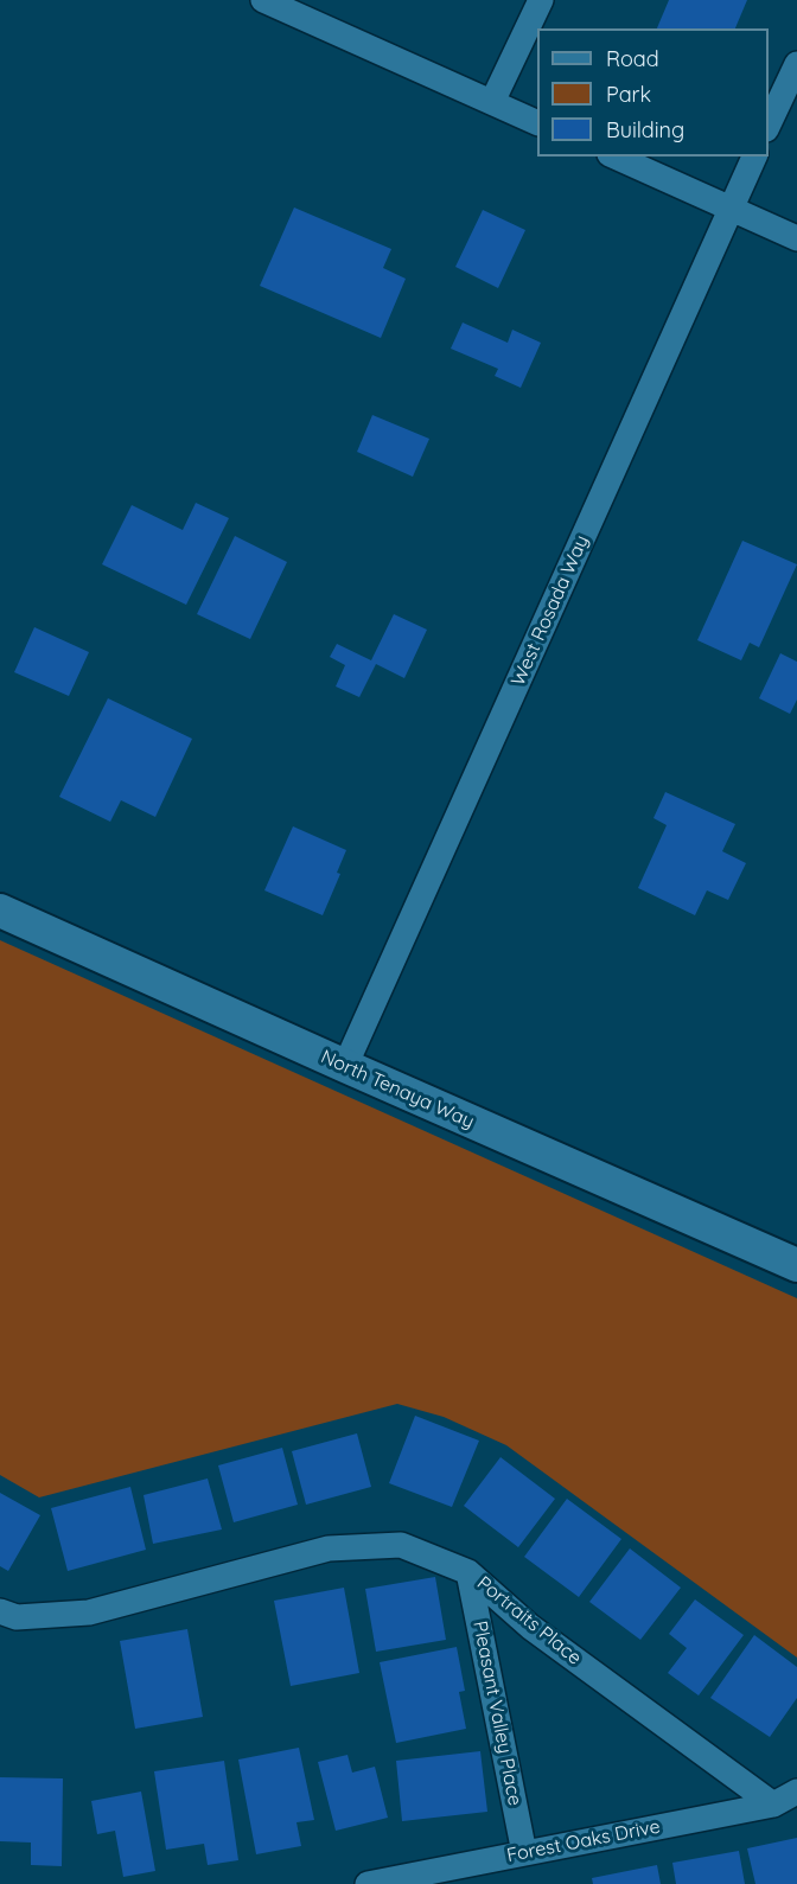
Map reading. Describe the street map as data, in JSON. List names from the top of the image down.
{
  "streets": {
    "street": [
      "West Rosada Way",
      "North Tenaya Way",
      "Portraits Place",
      "Pleasant Valley Place",
      "Forest Oaks Drive"
    ]
  },
  "crossings": [
    ["West Rosada Way", "North Tenaya Way"],
    ["Portraits Place", "Pleasant Valley Place"],
    ["Portraits Place", "Forest Oaks Drive"],
    ["Pleasant Valley Place", "Forest Oaks Drive"]
  ],
  "legend": ["Road", "Park", "Building"]
}
